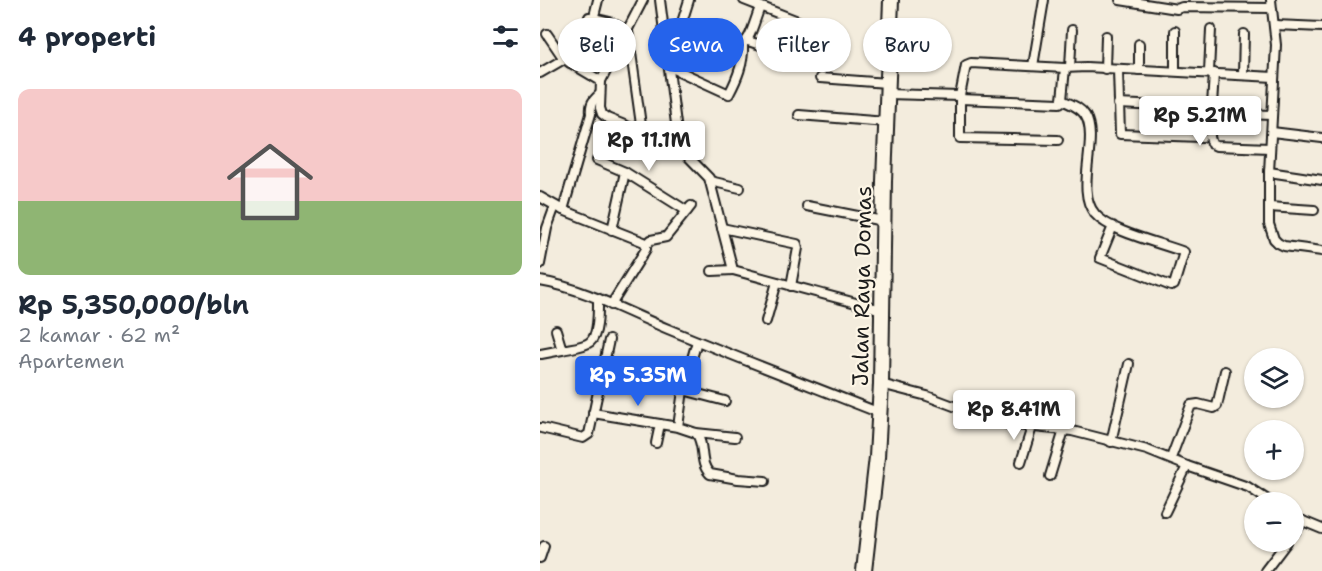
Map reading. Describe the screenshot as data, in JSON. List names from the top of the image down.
{
  "streets": {
    "highway": ["Jalan Raya Domas"]
  },
  "page": {
    "heading": "4 properti",
    "chip": [
      "Beli",
      "Sewa",
      "Filter",
      "Baru"
    ],
    "list": [
      {
        "name": "Rp 5,350,000/bln",
        "note": "2 kamar · 62 m² · Apartemen"
      }
    ],
    "price": [
      "Rp 5.21M",
      "Rp 11.1M",
      "Rp 5.35M",
      "Rp 8.41M"
    ],
    "map_buttons": ["+", "−"]
  }
}
